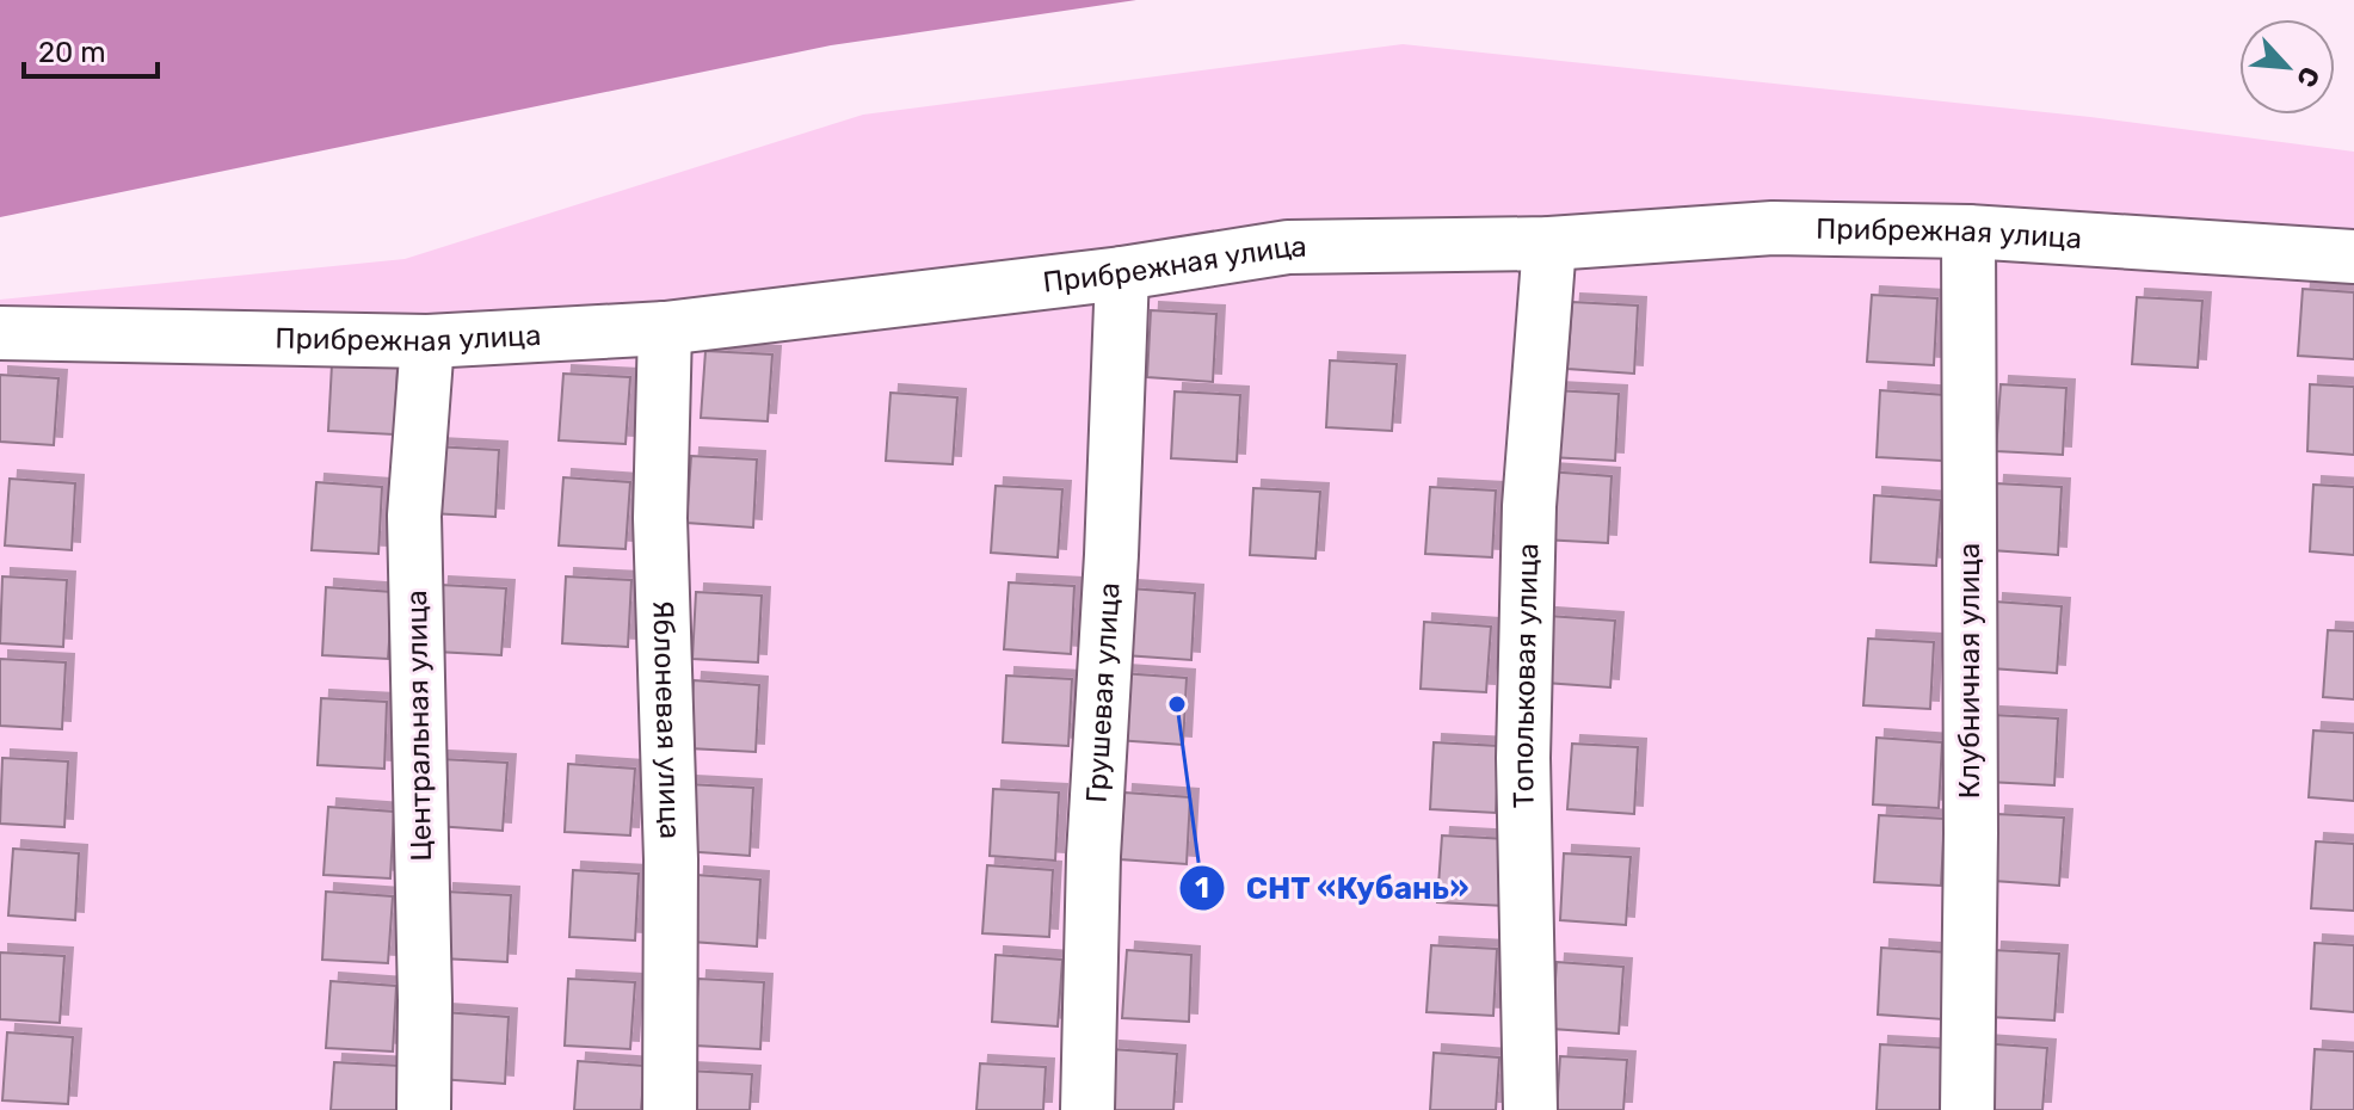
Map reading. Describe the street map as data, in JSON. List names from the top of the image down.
{
  "streets": {
    "street": [
      "Прибрежная улица",
      "Клубничная улица",
      "Топольковая улица",
      "Грушевая улица",
      "Яблоневая улица",
      "Центральная улица"
    ]
  },
  "crossings": [
    ["Прибрежная улица", "Клубничная улица"],
    ["Прибрежная улица", "Топольковая улица"],
    ["Прибрежная улица", "Грушевая улица"],
    ["Прибрежная улица", "Яблоневая улица"],
    ["Прибрежная улица", "Центральная улица"]
  ],
  "places": ["СНТ «Кубань»"],
  "scale_bar": "20 m",
  "north": "bottom right"
}
